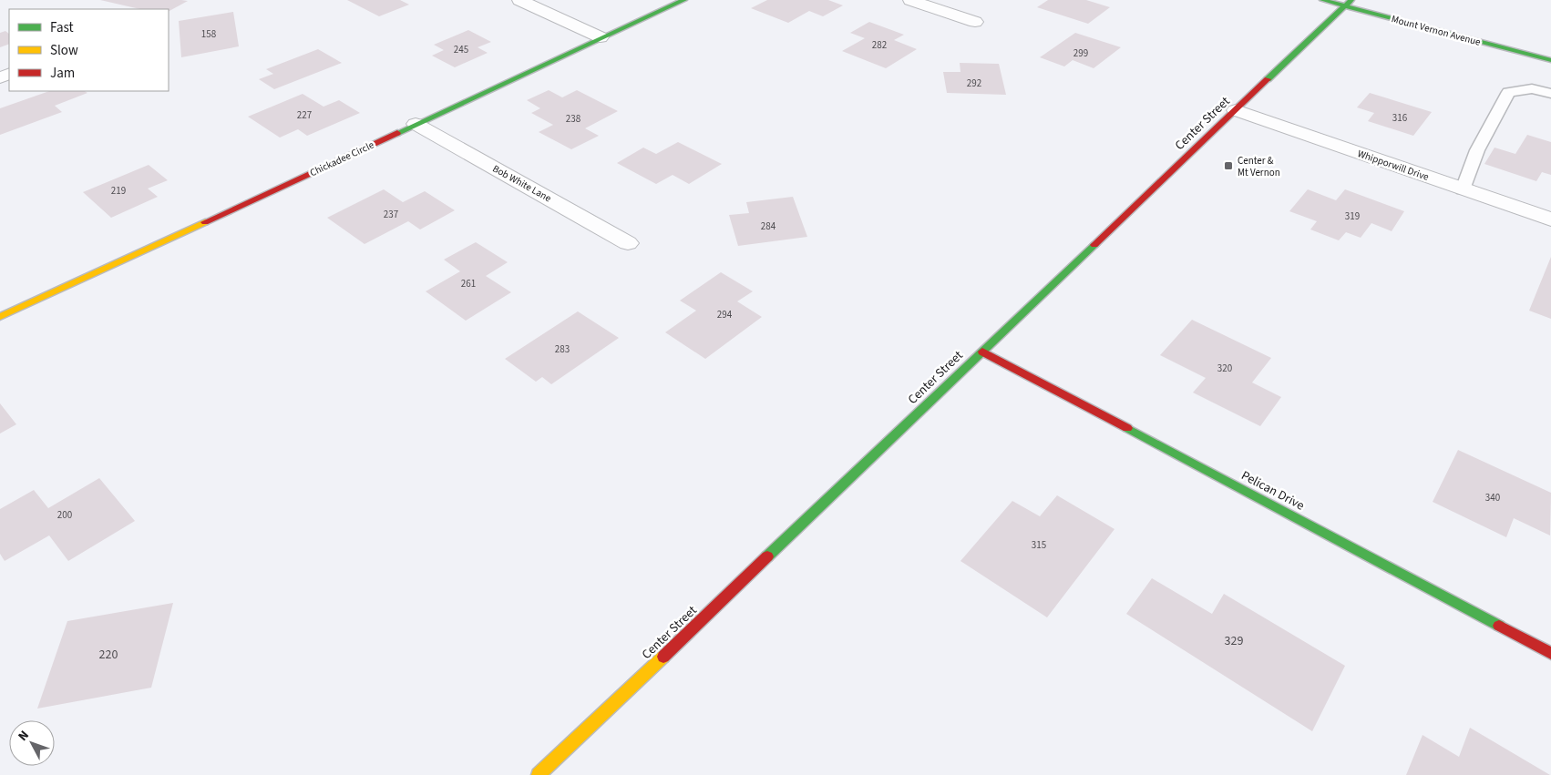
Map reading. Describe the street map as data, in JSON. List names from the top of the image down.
{
  "streets": {
    "main road": [
      "Mount Vernon Avenue",
      "Center Street",
      "Chickadee Circle",
      "Pelican Drive"
    ],
    "street": ["Whipporwill Drive", "Bob White Lane"]
  },
  "crossings": [
    ["Mount Vernon Avenue", "Center Street"],
    ["Center Street", "Whipporwill Drive"],
    ["Center Street", "Pelican Drive"],
    ["Chickadee Circle", "Bob White Lane"]
  ],
  "places": {
    "transit": ["Center & Mt Vernon"]
  },
  "house_numbers": [
    "158",
    "282",
    "245",
    "299",
    "292",
    "227",
    "316",
    "238",
    "219",
    "237",
    "319",
    "284",
    "261",
    "294",
    "283",
    "320",
    "340",
    "200",
    "315",
    "329",
    "220"
  ],
  "legend": ["Fast", "Slow", "Jam"],
  "north": "top left"
}
